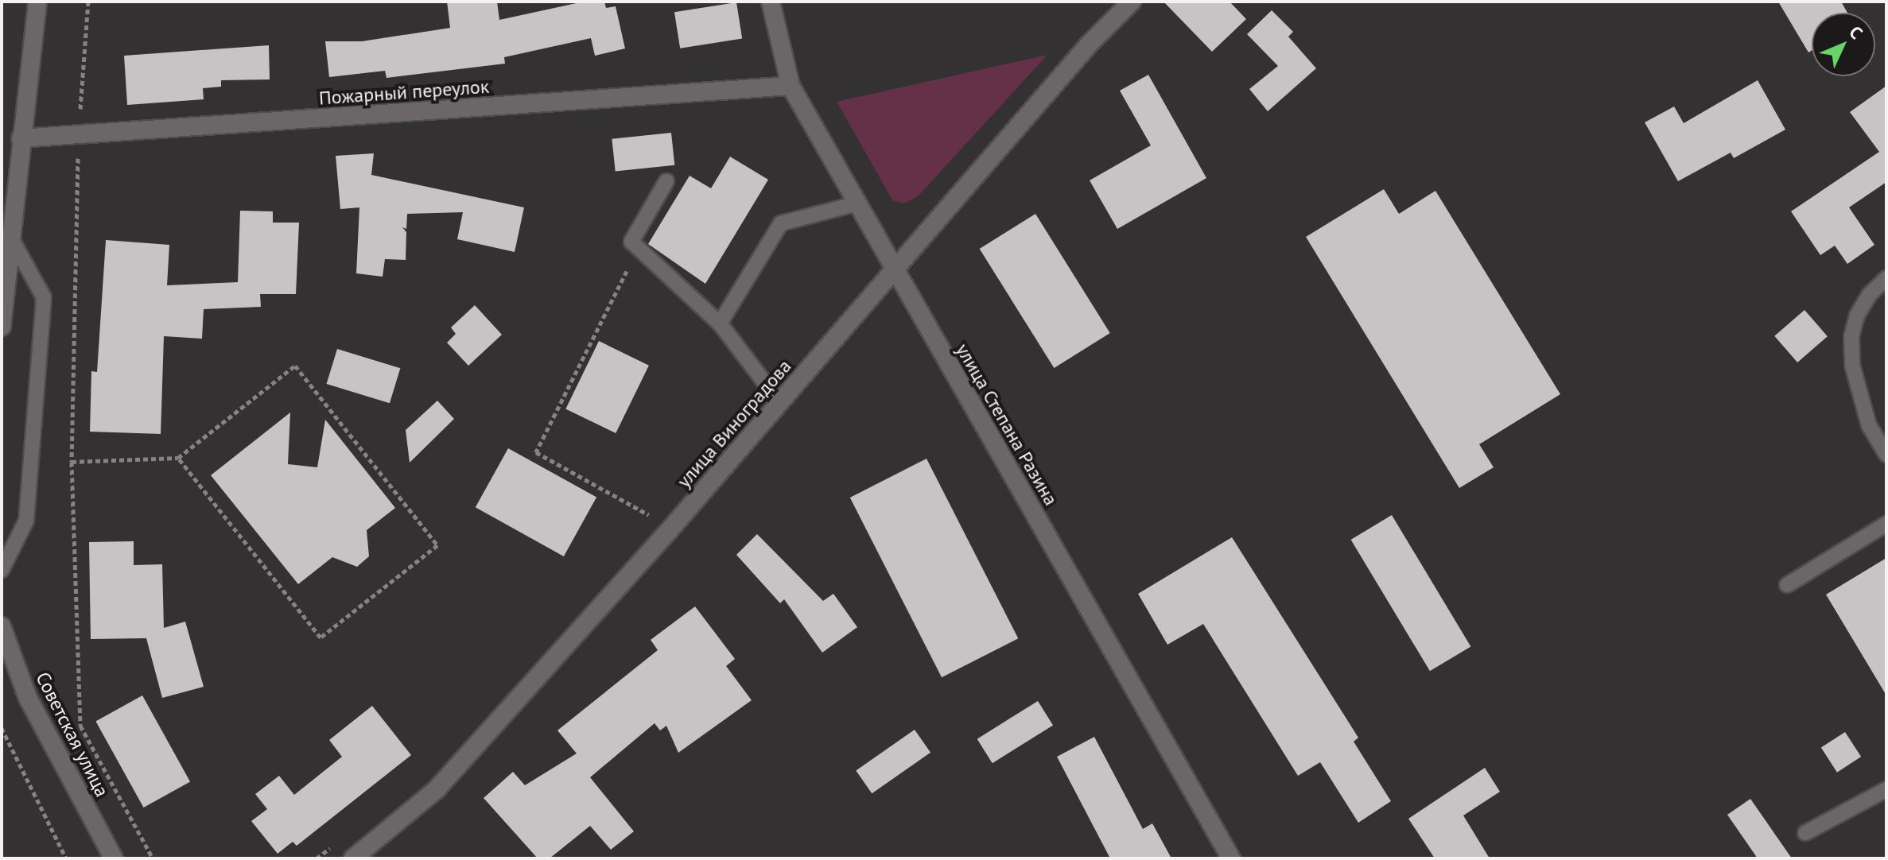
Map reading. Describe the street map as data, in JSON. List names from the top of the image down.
{
  "streets": {
    "street": [
      "Пожарный переулок",
      "улица Виноградова",
      "улица Степана Разина",
      "Советская улица"
    ]
  },
  "crossings": [
    ["Пожарный переулок", "улица Степана Разина"],
    ["улица Виноградова", "улица Степана Разина"]
  ],
  "north": "top right"
}
